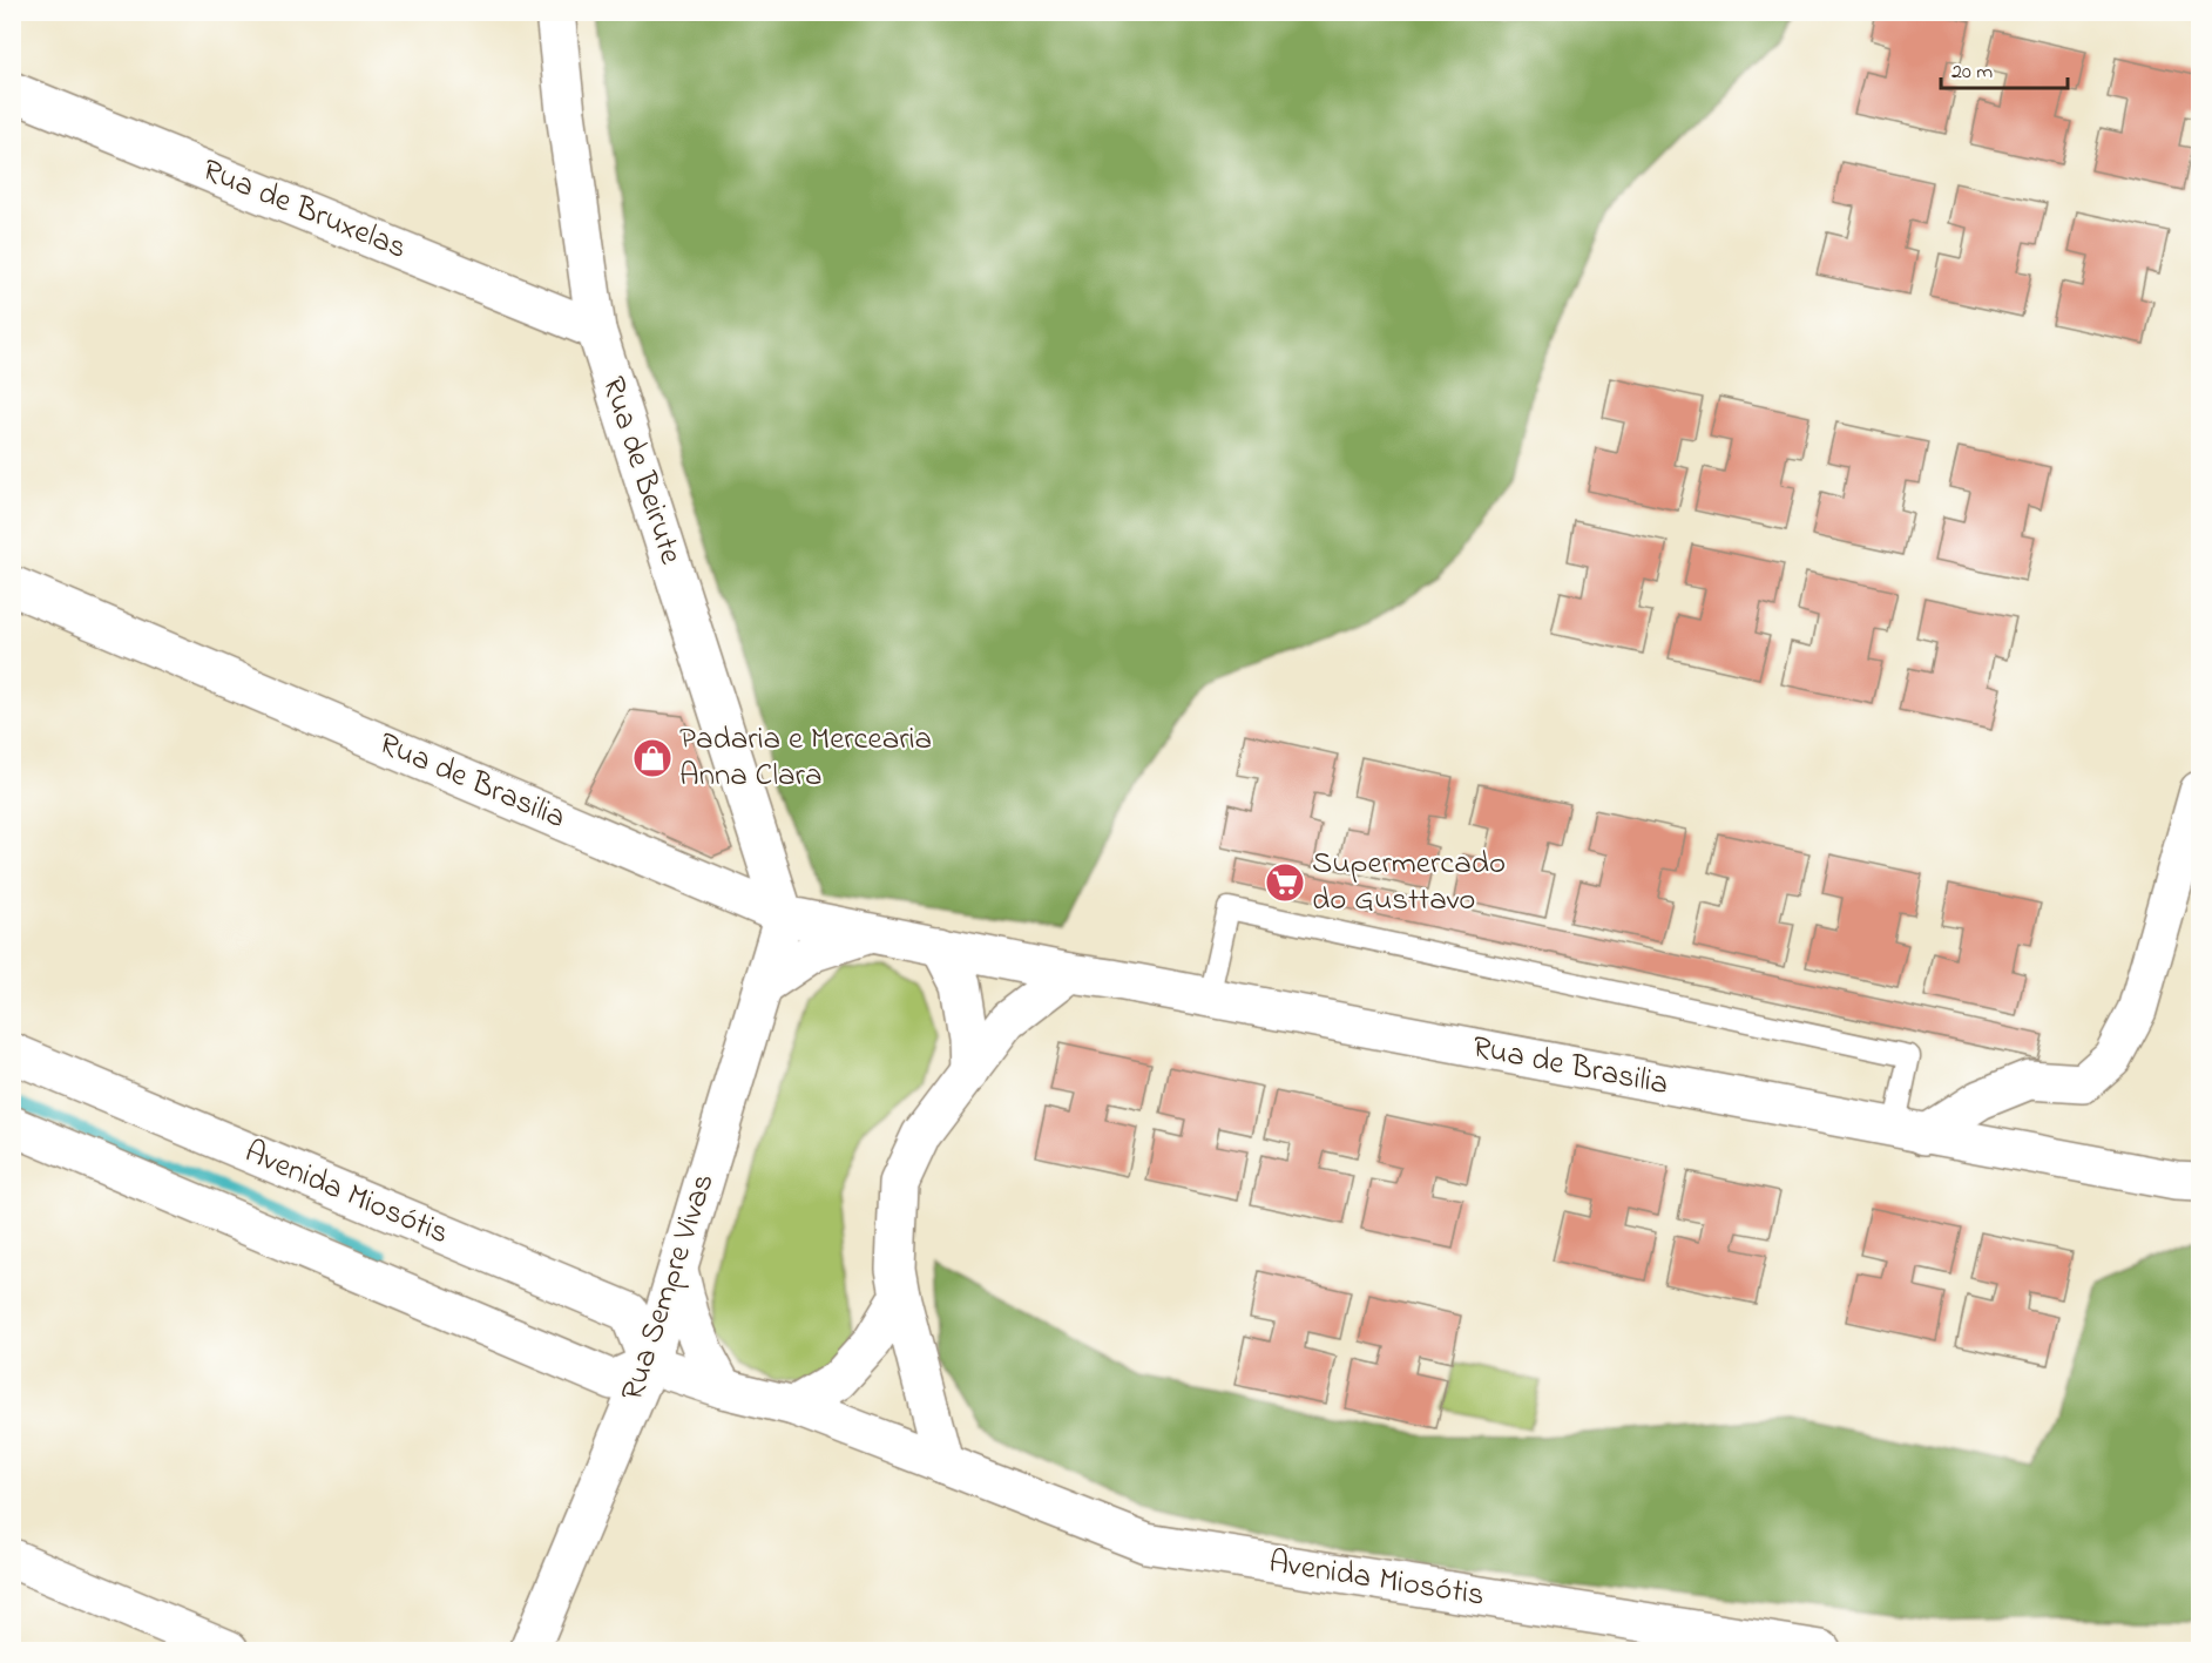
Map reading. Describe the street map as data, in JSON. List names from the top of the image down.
{
  "streets": {
    "street": [
      "Rua de Bruxelas",
      "Rua de Beirute",
      "Rua de Brasilia",
      "Avenida Miosótis",
      "Rua Sempre Vivas"
    ]
  },
  "crossings": [
    ["Rua de Bruxelas", "Rua de Beirute"],
    ["Rua de Beirute", "Rua de Brasilia"],
    ["Rua de Beirute", "Rua Sempre Vivas"],
    ["Rua de Brasilia", "Rua Sempre Vivas"],
    ["Avenida Miosótis", "Rua Sempre Vivas"]
  ],
  "places": {
    "shop": ["Padaria e Mercearia Anna Clara"],
    "supermarket": ["Supermercado do Gusttavo"]
  },
  "scale_bar": "20 m"
}
